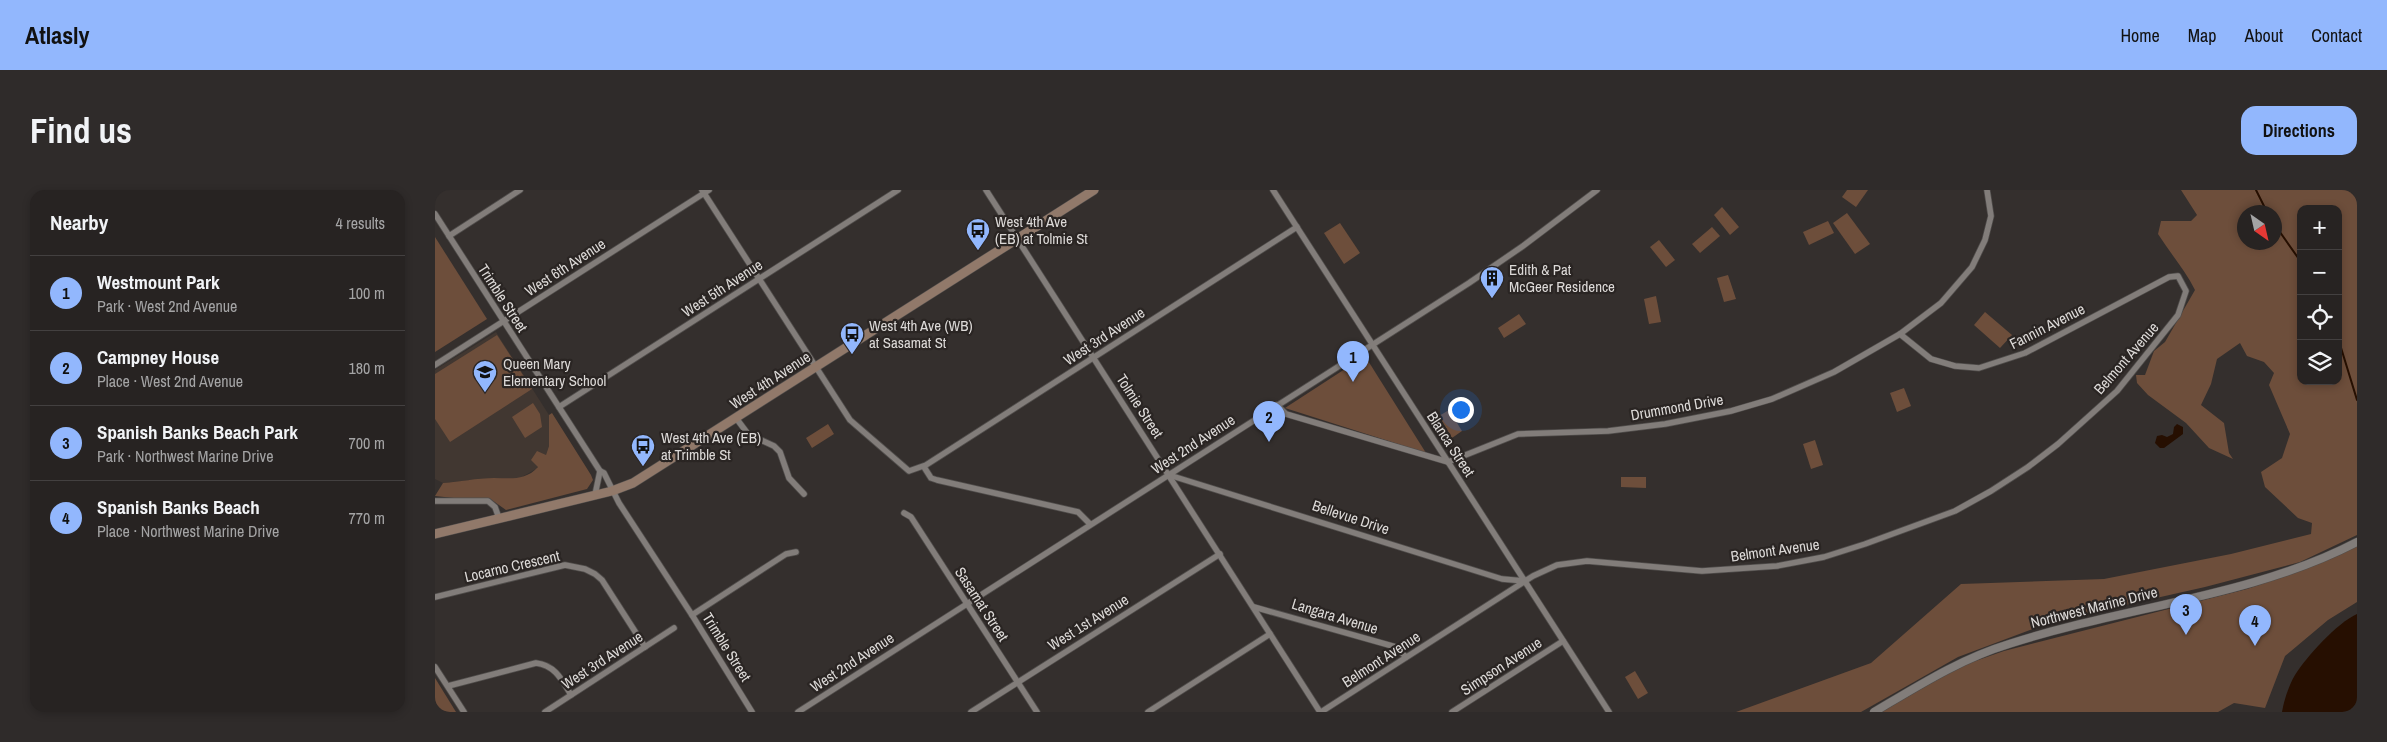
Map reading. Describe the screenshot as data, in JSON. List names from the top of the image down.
{
  "streets": {
    "main road": ["West 4th Avenue"],
    "street": [
      "West 6th Avenue",
      "West 5th Avenue",
      "Trimble Street",
      "Fannin Avenue",
      "West 3rd Avenue",
      "Belmont Avenue",
      "Tolmie Street",
      "Drummond Drive",
      "West 2nd Avenue",
      "Blanca Street",
      "Bellevue Drive",
      "Locarno Crescent",
      "Sasamat Street",
      "Northwest Marine Drive",
      "Langara Avenue",
      "West 1st Avenue",
      "Simpson Avenue"
    ]
  },
  "crossings": [
    ["West 6th Avenue", "Trimble Street"],
    ["West 5th Avenue", "Trimble Street"],
    ["Trimble Street", "West 4th Avenue"],
    ["Fannin Avenue", "Belmont Avenue"],
    ["Fannin Avenue", "Drummond Drive"],
    ["West 3rd Avenue", "Tolmie Street"],
    ["West 3rd Avenue", "Blanca Street"],
    ["West 3rd Avenue", "Locarno Crescent"],
    ["Belmont Avenue", "Tolmie Street"],
    ["Belmont Avenue", "Blanca Street"],
    ["Belmont Avenue", "Bellevue Drive"],
    ["Belmont Avenue", "Langara Avenue"],
    ["West 4th Avenue", "Tolmie Street"],
    ["Tolmie Street", "West 2nd Avenue"],
    ["Tolmie Street", "Bellevue Drive"],
    ["Tolmie Street", "Langara Avenue"],
    ["Tolmie Street", "West 1st Avenue"],
    ["Drummond Drive", "Blanca Street"],
    ["West 2nd Avenue", "Blanca Street"],
    ["West 2nd Avenue", "Bellevue Drive"],
    ["West 2nd Avenue", "Sasamat Street"],
    ["Blanca Street", "Bellevue Drive"],
    ["Blanca Street", "Simpson Avenue"],
    ["Sasamat Street", "West 1st Avenue"]
  ],
  "places": {
    "bus stop": ["West 4th Ave (EB) at Tolmie St", "West 4th Ave (WB) at Sasamat St", "West 4th Ave (EB) at Trimble St"],
    "building": ["Edith & Pat McGeer Residence"],
    "school or university": ["Queen Mary Elementary School"]
  },
  "north": "bottom right",
  "page": {
    "header": "Atlasly",
    "nav": [
      "Home",
      "Map",
      "About",
      "Contact"
    ],
    "buttons": "Directions",
    "title": "Find us",
    "heading": ["Nearby", "4 results"],
    "map_buttons": ["+", "−"],
    "list": [
      {
        "mark": "1",
        "name": "Westmount Park",
        "note": "Park · West 2nd Avenue",
        "value": "100 m"
      },
      {
        "mark": "2",
        "name": "Campney House",
        "note": "Place · West 2nd Avenue",
        "value": "180 m"
      },
      {
        "mark": "3",
        "name": "Spanish Banks Beach Park",
        "note": "Park · Northwest Marine Drive",
        "value": "700 m"
      },
      {
        "mark": "4",
        "name": "Spanish Banks Beach",
        "note": "Place · Northwest Marine Drive",
        "value": "770 m"
      }
    ],
    "pins": [
      "1",
      "2",
      "3",
      "4"
    ]
  }
}
